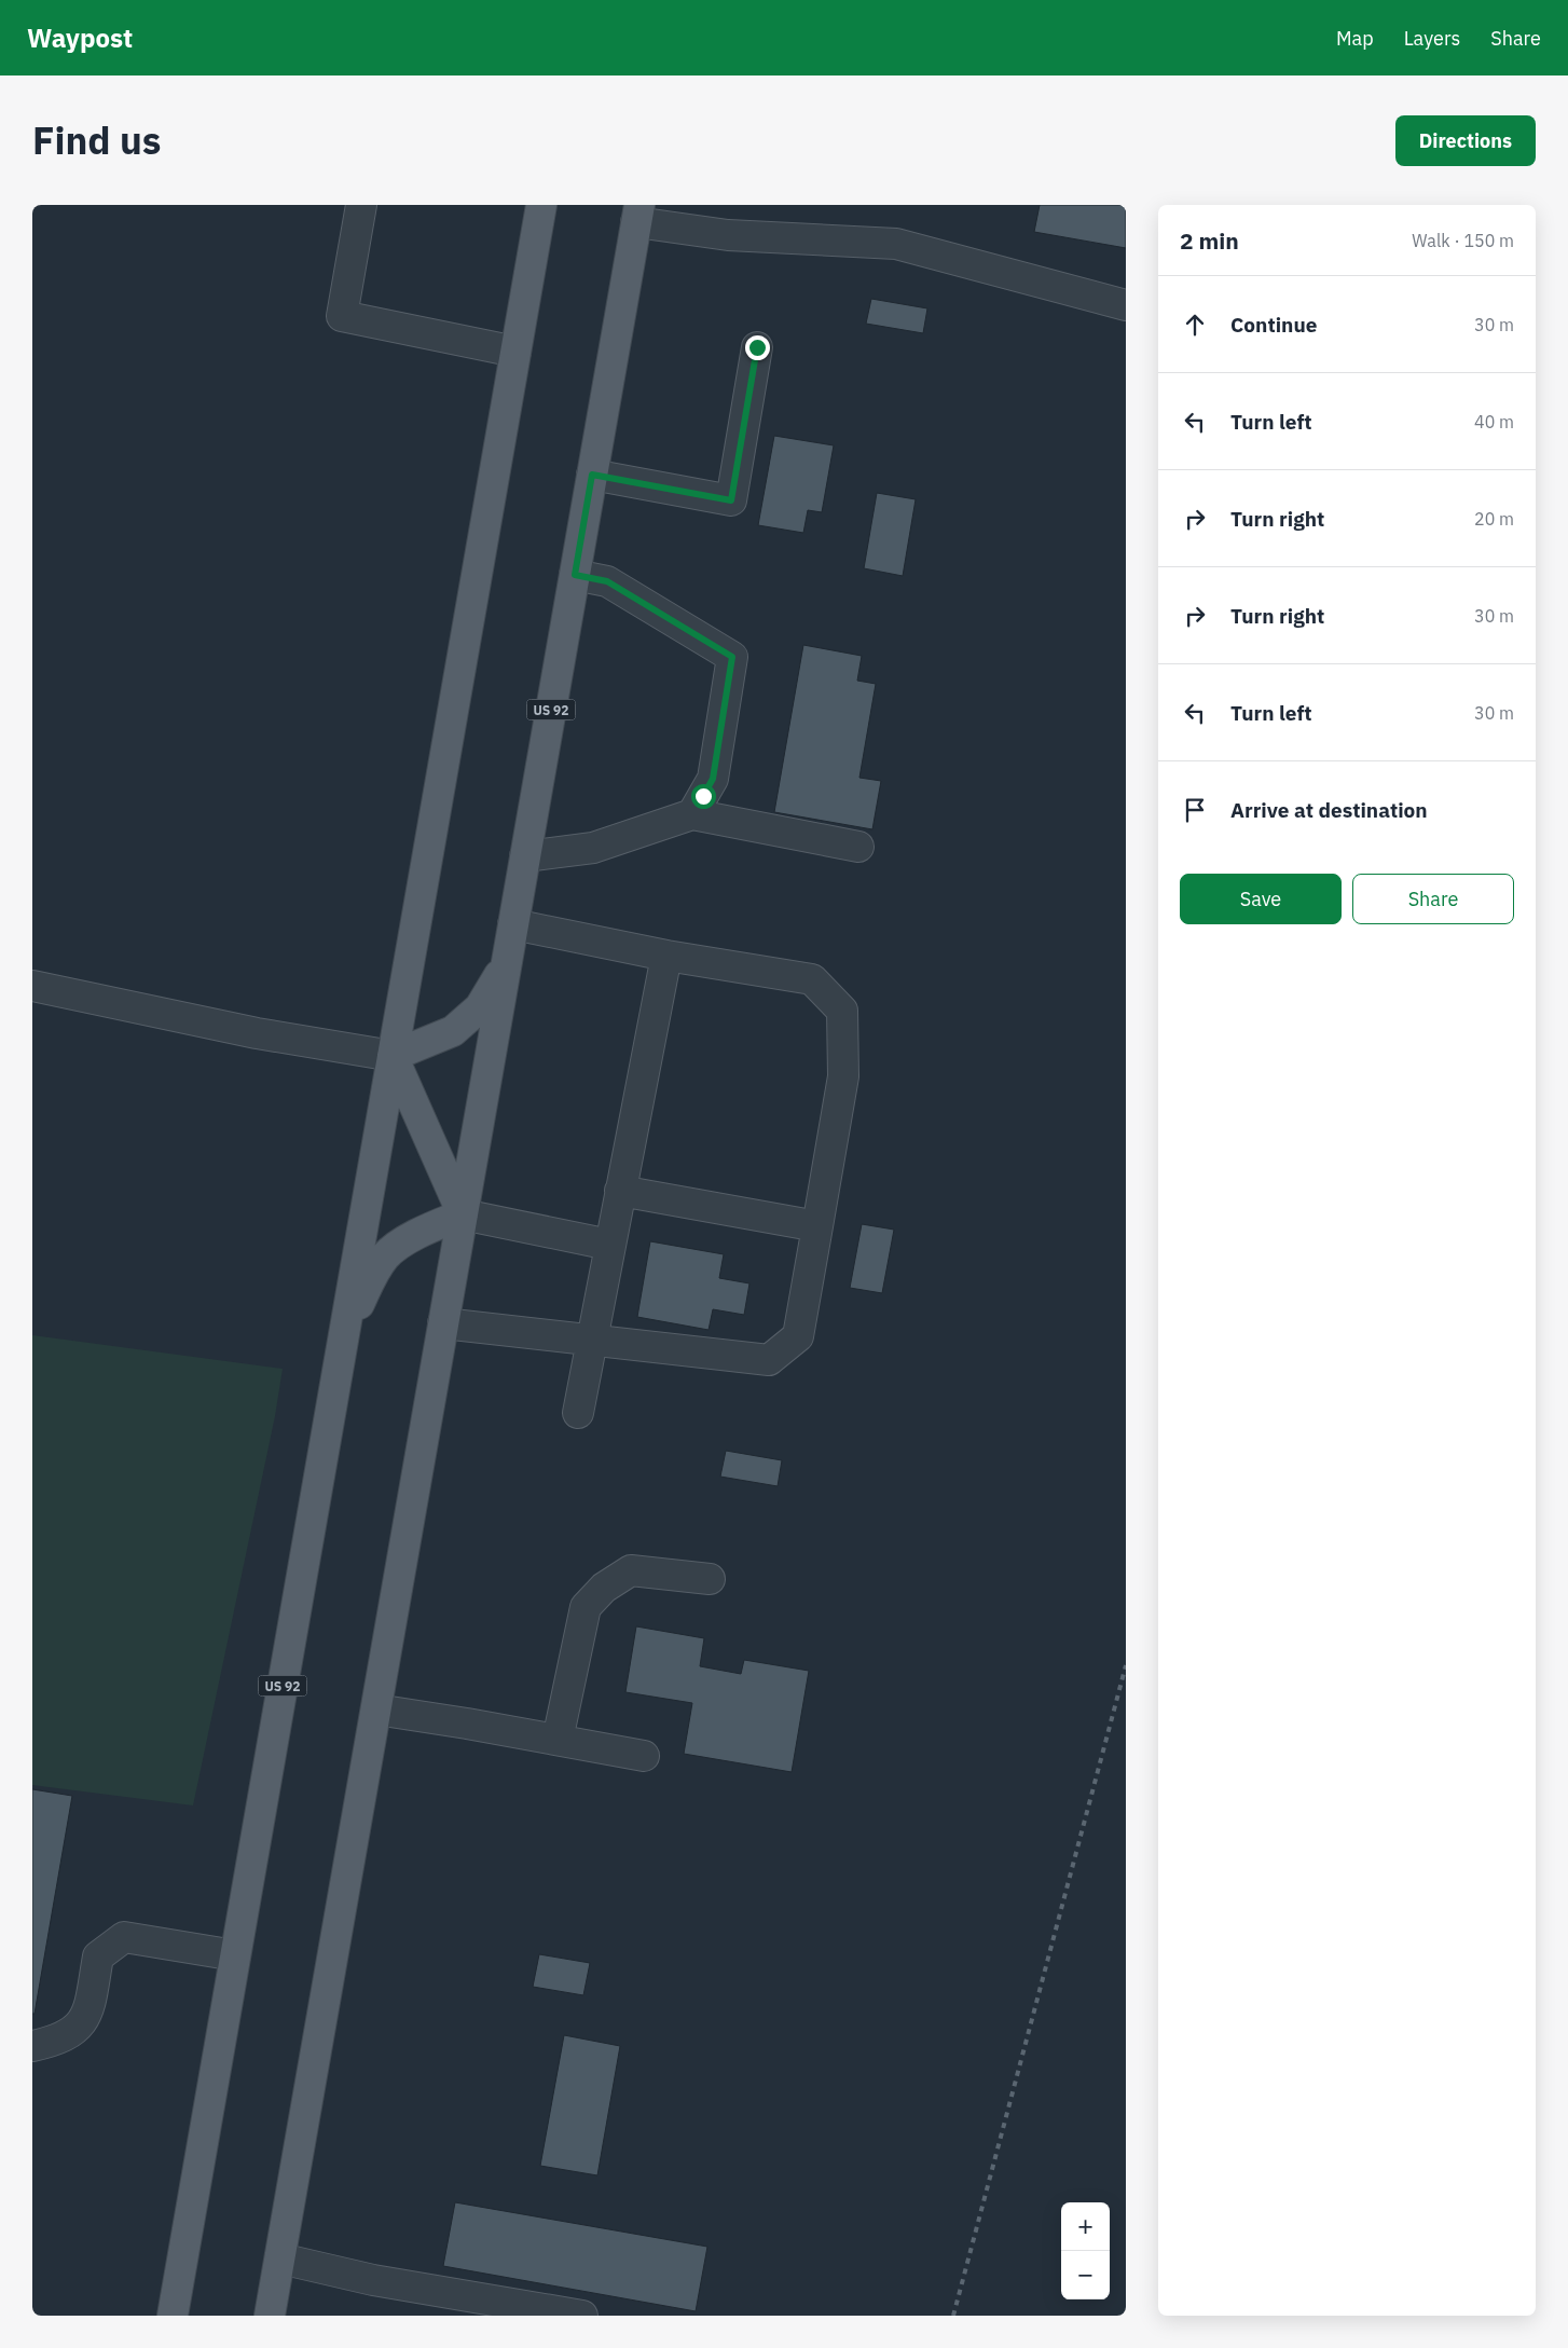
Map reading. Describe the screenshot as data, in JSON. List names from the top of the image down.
{
  "streets": {
    "main road": ["US 92"]
  },
  "page": {
    "header": "Waypost",
    "nav": ["Map", "Layers", "Share"],
    "title": "Find us",
    "buttons": [
      "Directions",
      ["Save", "Share"]
    ],
    "heading": ["2 min", "Walk · 150 m"],
    "list": [
      ["Continue", "30 m"],
      ["Turn left", "40 m"],
      ["Turn right", "20 m"],
      ["Turn right", "30 m"],
      ["Turn left", "30 m"],
      "Arrive at destination"
    ],
    "map_buttons": ["+", "−"]
  }
}
